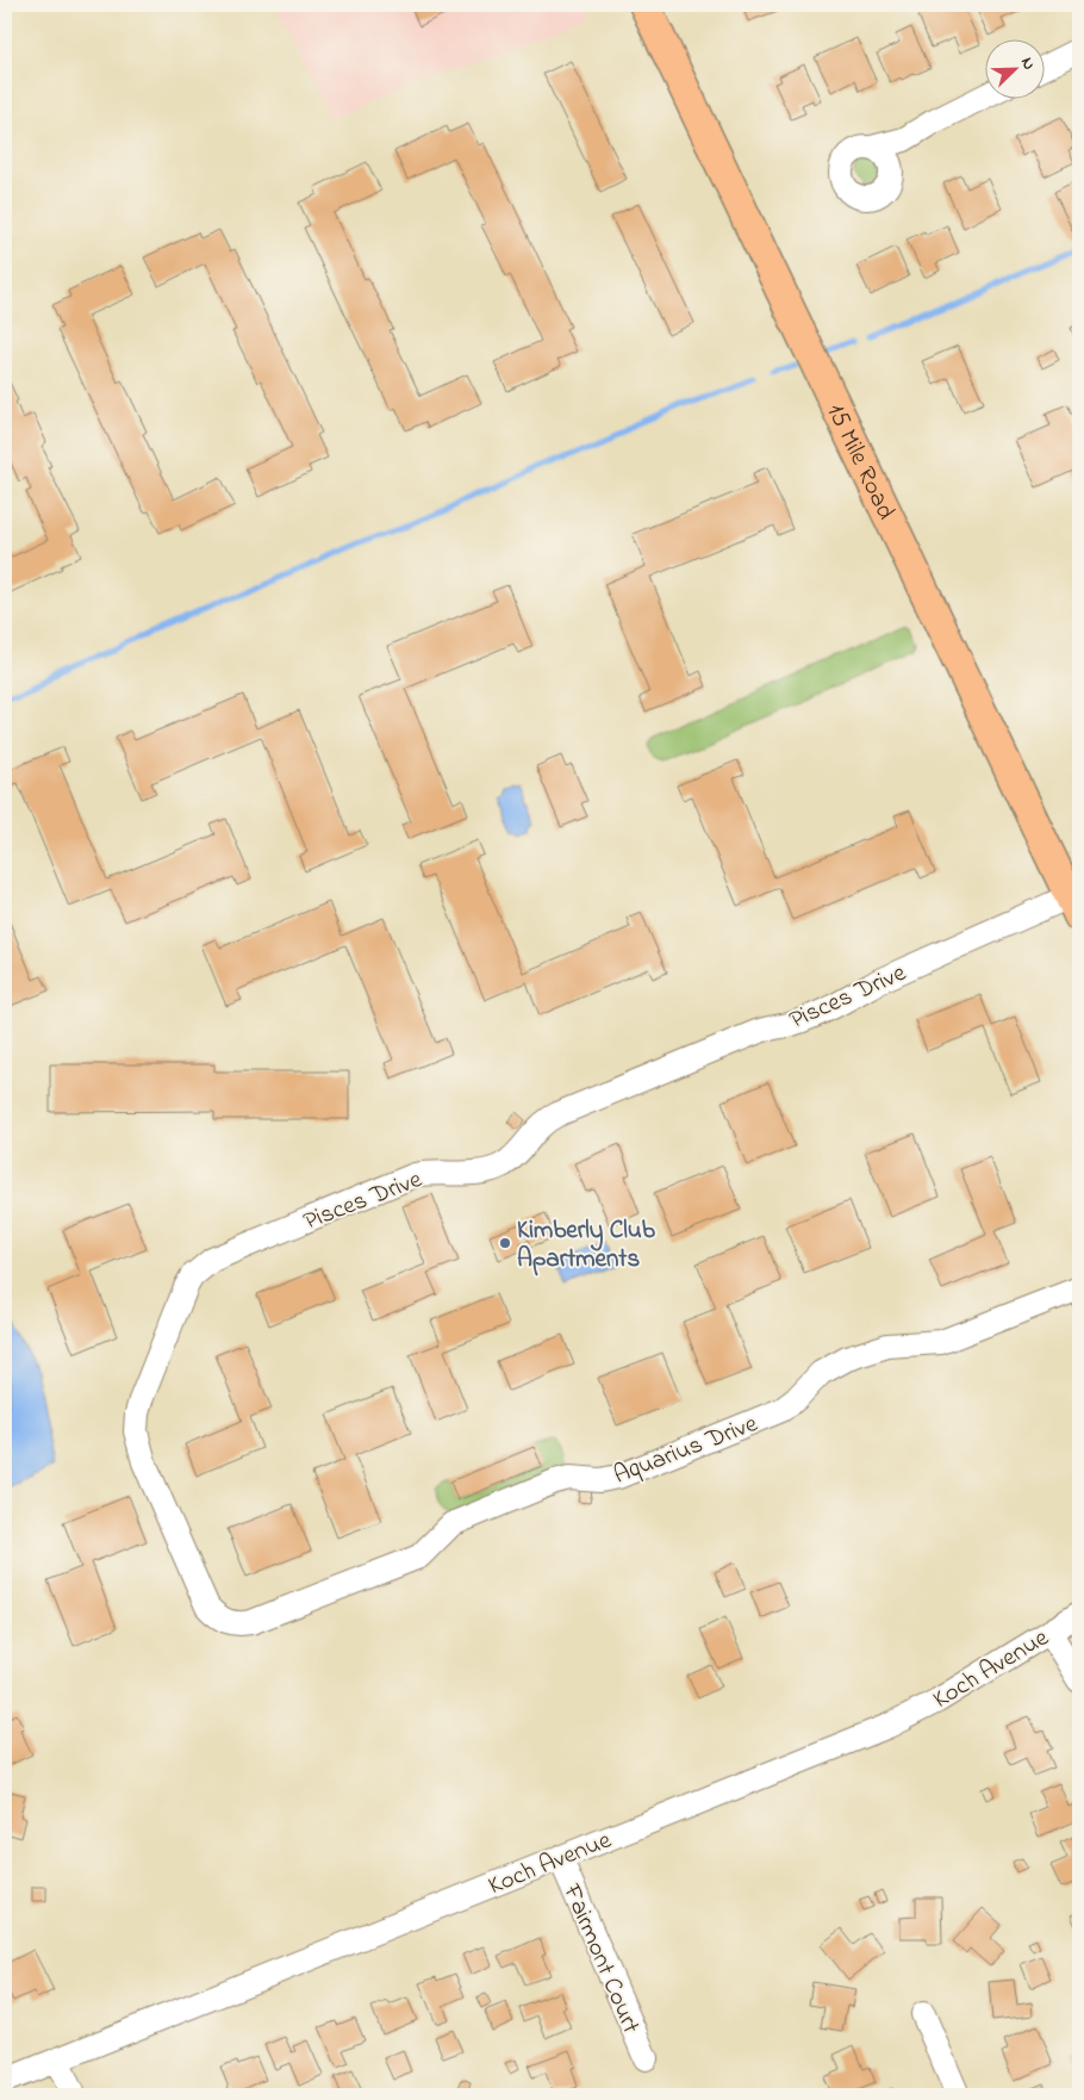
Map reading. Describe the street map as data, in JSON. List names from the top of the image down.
{
  "streets": {
    "main road": ["15 Mile Road"],
    "street": [
      "Pisces Drive",
      "Aquarius Drive",
      "Koch Avenue",
      "Fairmont Court"
    ]
  },
  "crossings": [
    ["15 Mile Road", "Pisces Drive"],
    ["Pisces Drive", "Aquarius Drive"],
    ["Koch Avenue", "Fairmont Court"]
  ],
  "places": ["Kimberly Club Apartments"],
  "north": "top right"
}
